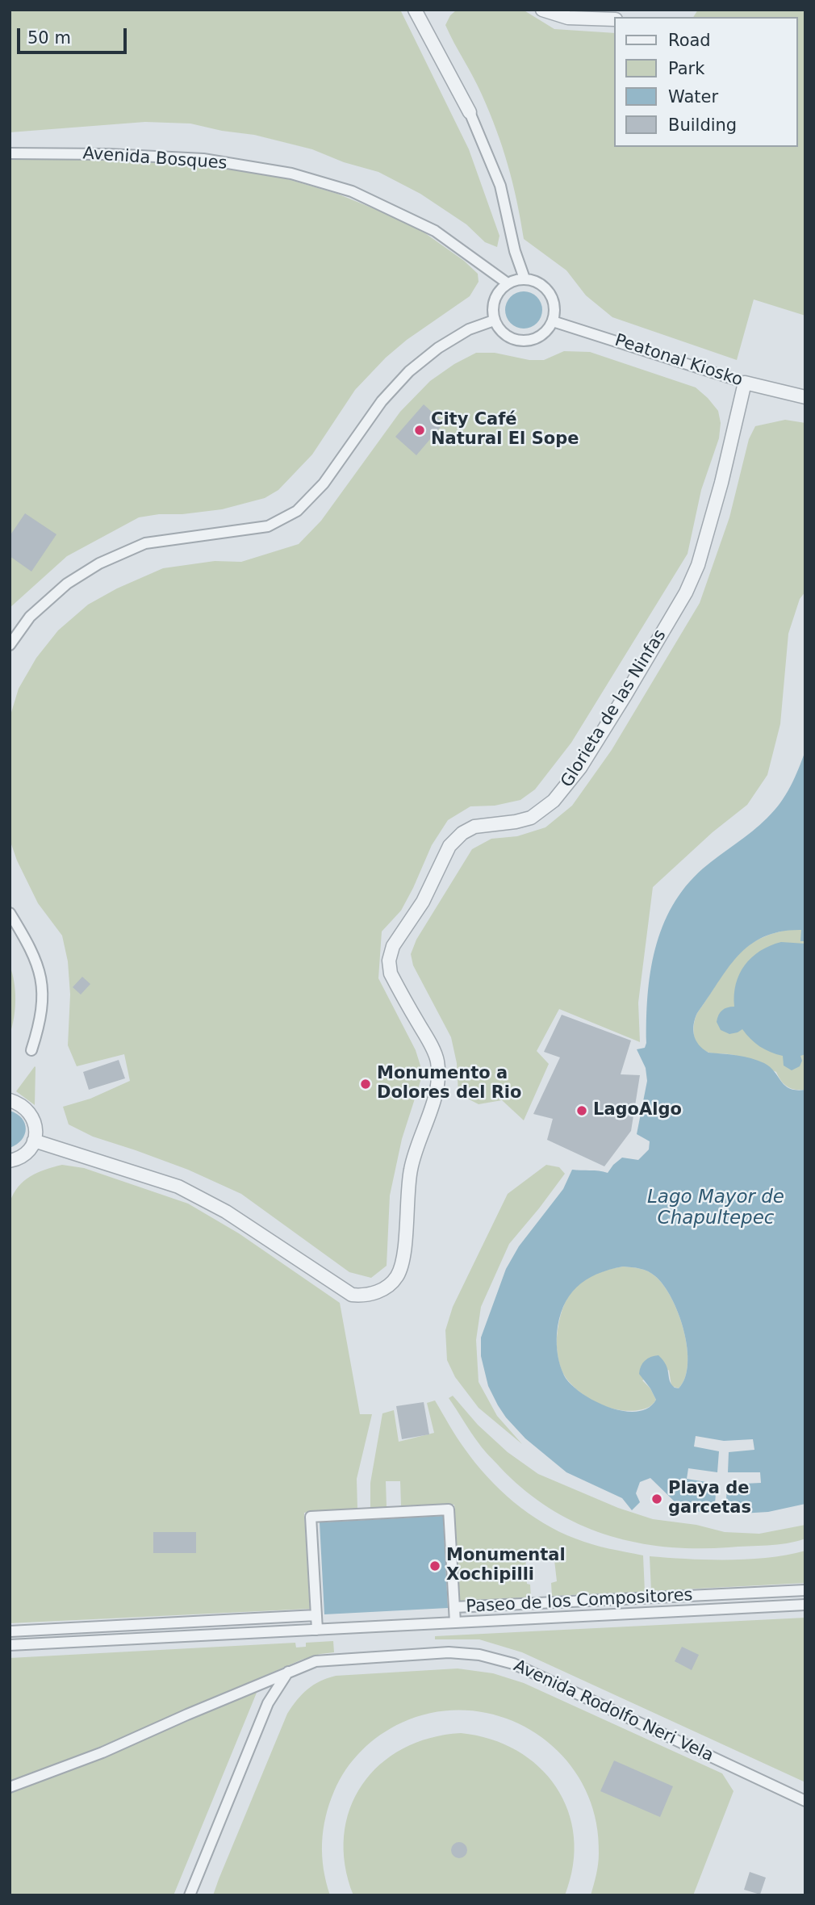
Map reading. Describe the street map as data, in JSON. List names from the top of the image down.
{
  "streets": {
    "street": [
      "Avenida Bosques",
      "Peatonal Kiosko",
      "Glorieta de las Ninfas",
      "Paseo de los Compositores",
      "Avenida Rodolfo Neri Vela"
    ]
  },
  "crossings": [
    ["Avenida Bosques", "Peatonal Kiosko"],
    ["Peatonal Kiosko", "Glorieta de las Ninfas"]
  ],
  "water": ["Lago Mayor de Chapultepec"],
  "places": [
    "City Café Natural El Sope",
    "Monumento a Dolores del Rio",
    "LagoAlgo",
    "Playa de garcetas",
    "Monumental Xochipilli"
  ],
  "legend": [
    "Road",
    "Park",
    "Water",
    "Building"
  ],
  "scale_bar": "50 m"
}
